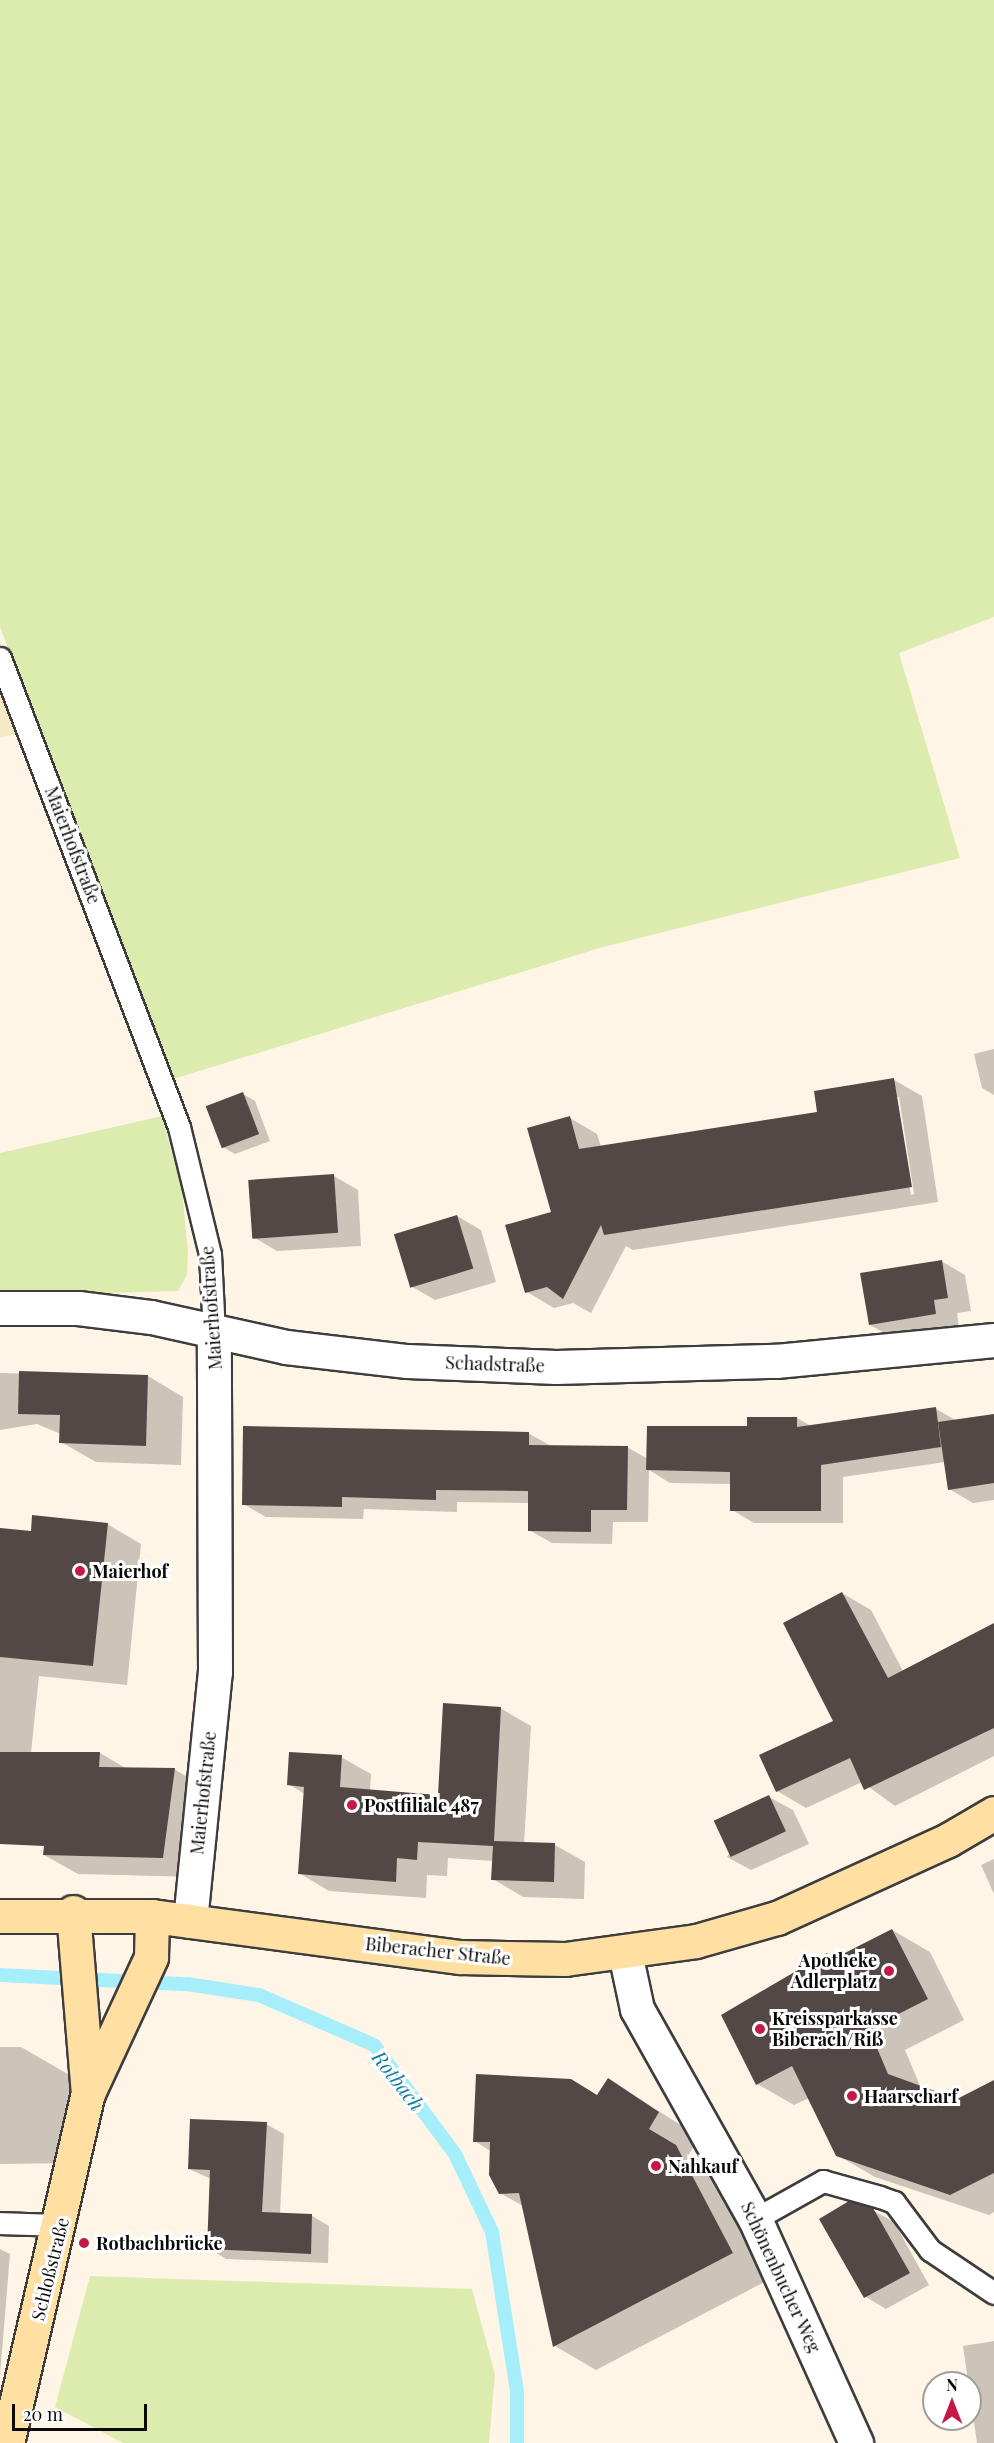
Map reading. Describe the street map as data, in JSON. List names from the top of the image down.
{
  "streets": {
    "street": [
      "Maierhofstraße",
      "Schadstraße",
      "Biberacher Straße",
      "Schloßstraße",
      "Schönenbucher Weg"
    ]
  },
  "crossings": [
    ["Maierhofstraße", "Schadstraße"],
    ["Maierhofstraße", "Biberacher Straße"],
    ["Biberacher Straße", "Schloßstraße"],
    ["Biberacher Straße", "Schönenbucher Weg"]
  ],
  "water": ["Rotbach"],
  "places": [
    "Maierhof",
    "Postfiliale 487",
    "Apotheke Adlerplatz",
    "Kreissparkasse Biberach/Riß",
    "Haarscharf",
    "Nahkauf",
    "Rotbachbrücke"
  ],
  "scale_bar": "20 m",
  "north": "top"
}
